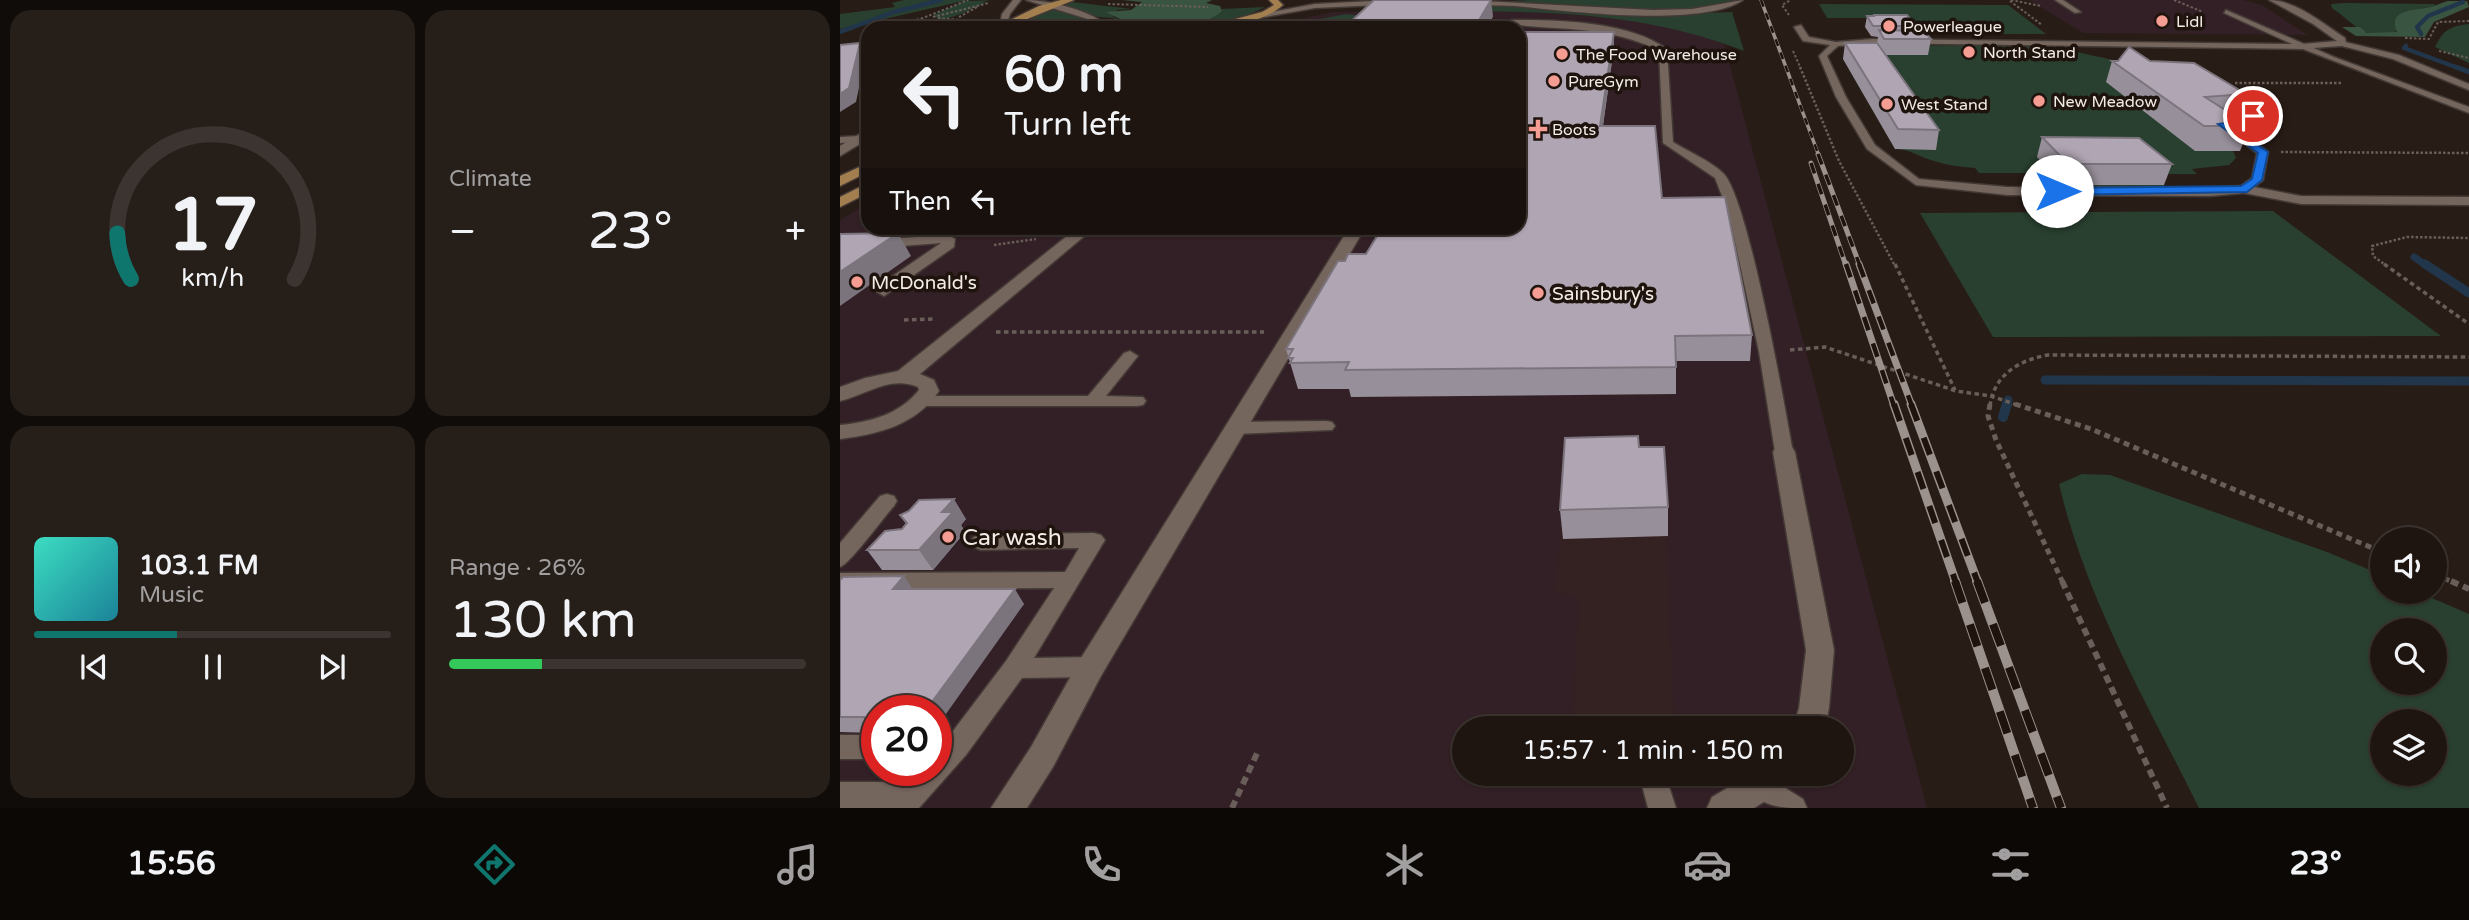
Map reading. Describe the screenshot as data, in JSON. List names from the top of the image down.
{
  "places": {
    "other": [
      "Lidl",
      "Powerleague",
      "North Stand",
      "The Food Warehouse",
      "PureGym",
      "New Meadow",
      "West Stand",
      "McDonald's",
      "Sainsbury's",
      "Car wash"
    ],
    "health": ["Boots"]
  },
  "page": {
    "tile": [
      "Climate",
      ["Range · 26%", "130 km"]
    ],
    "turn": ["60 m", "Turn left"],
    "then": "Then",
    "heat": ["−", "23°", "+"],
    "song": ["103.1 FM", "Music"],
    "limit": "20",
    "trip": "15:57 · 1 min · 150 m",
    "tabs": ["15:56", "23°"],
    "gauge": ["17", "km/h"]
  }
}
